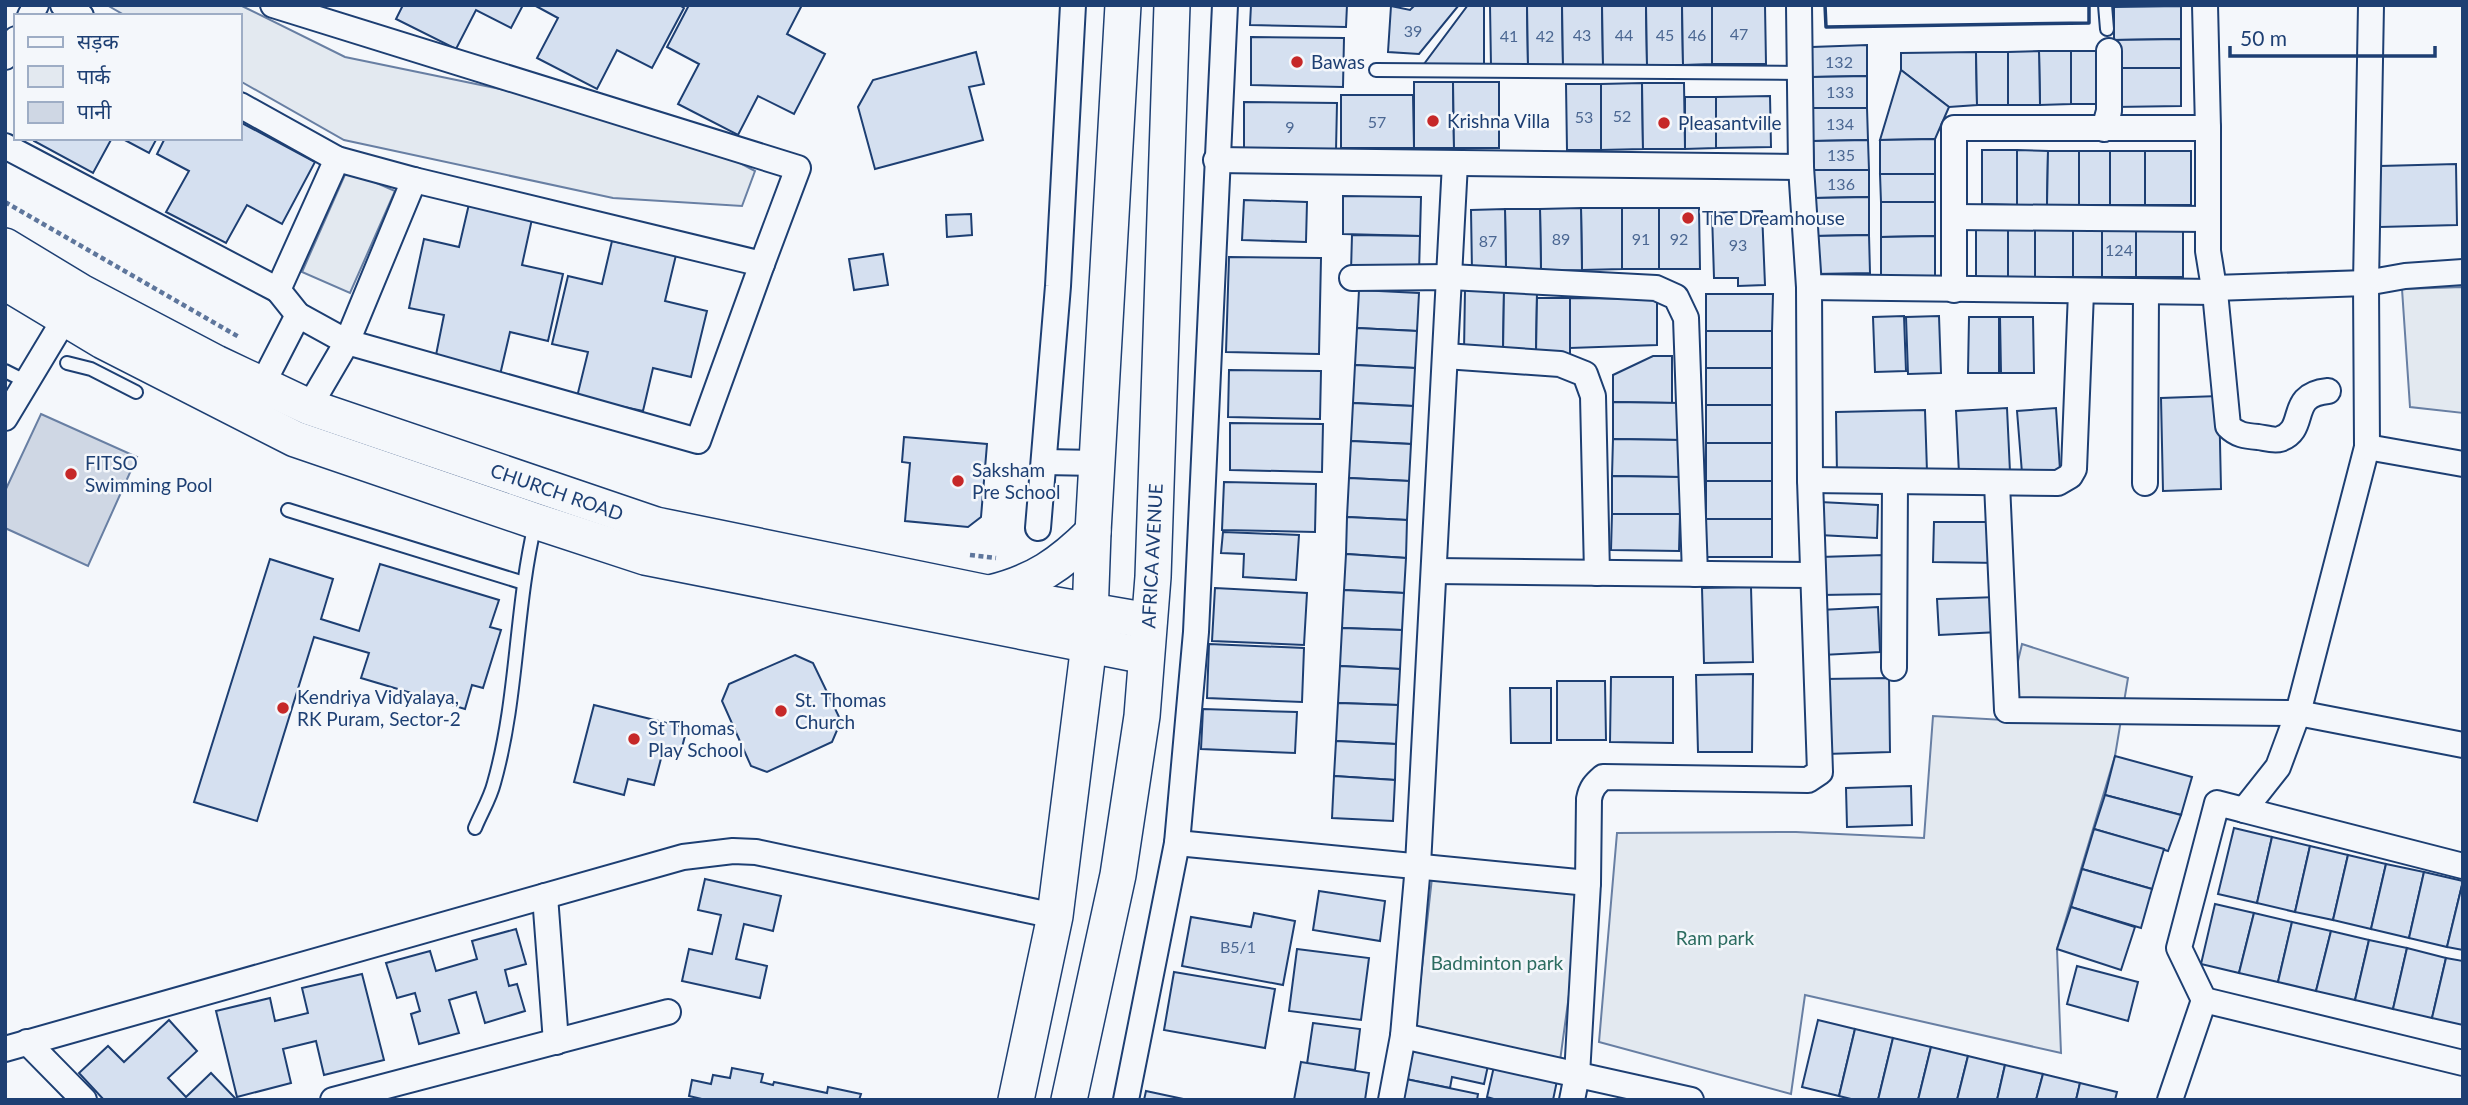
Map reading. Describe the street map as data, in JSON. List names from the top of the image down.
{
  "streets": {
    "street": ["CHURCH ROAD", "AFRICA AVENUE"]
  },
  "crossings": [
    ["CHURCH ROAD", "AFRICA AVENUE"]
  ],
  "parks": ["Ram park", "Badminton park"],
  "places": [
    "Bawas",
    "Krishna Villa",
    "Pleasantville",
    "The Dreamhouse",
    "FITSO Swimming Pool",
    "Saksham Pre School",
    "Kendriya Vidyalaya, RK Puram, Sector-2",
    "St. Thomas Church",
    "St Thomas Play School"
  ],
  "house_numbers": [
    "39",
    "47",
    "43",
    "44",
    "45",
    "46",
    "41",
    "42",
    "132",
    "133",
    "52",
    "53",
    "57",
    "134",
    "9",
    "135",
    "136",
    "89",
    "91",
    "92",
    "87",
    "93",
    "124",
    "B5/1"
  ],
  "legend": ["सड़क", "पार्क", "पानी"],
  "scale_bar": "50 m"
}
